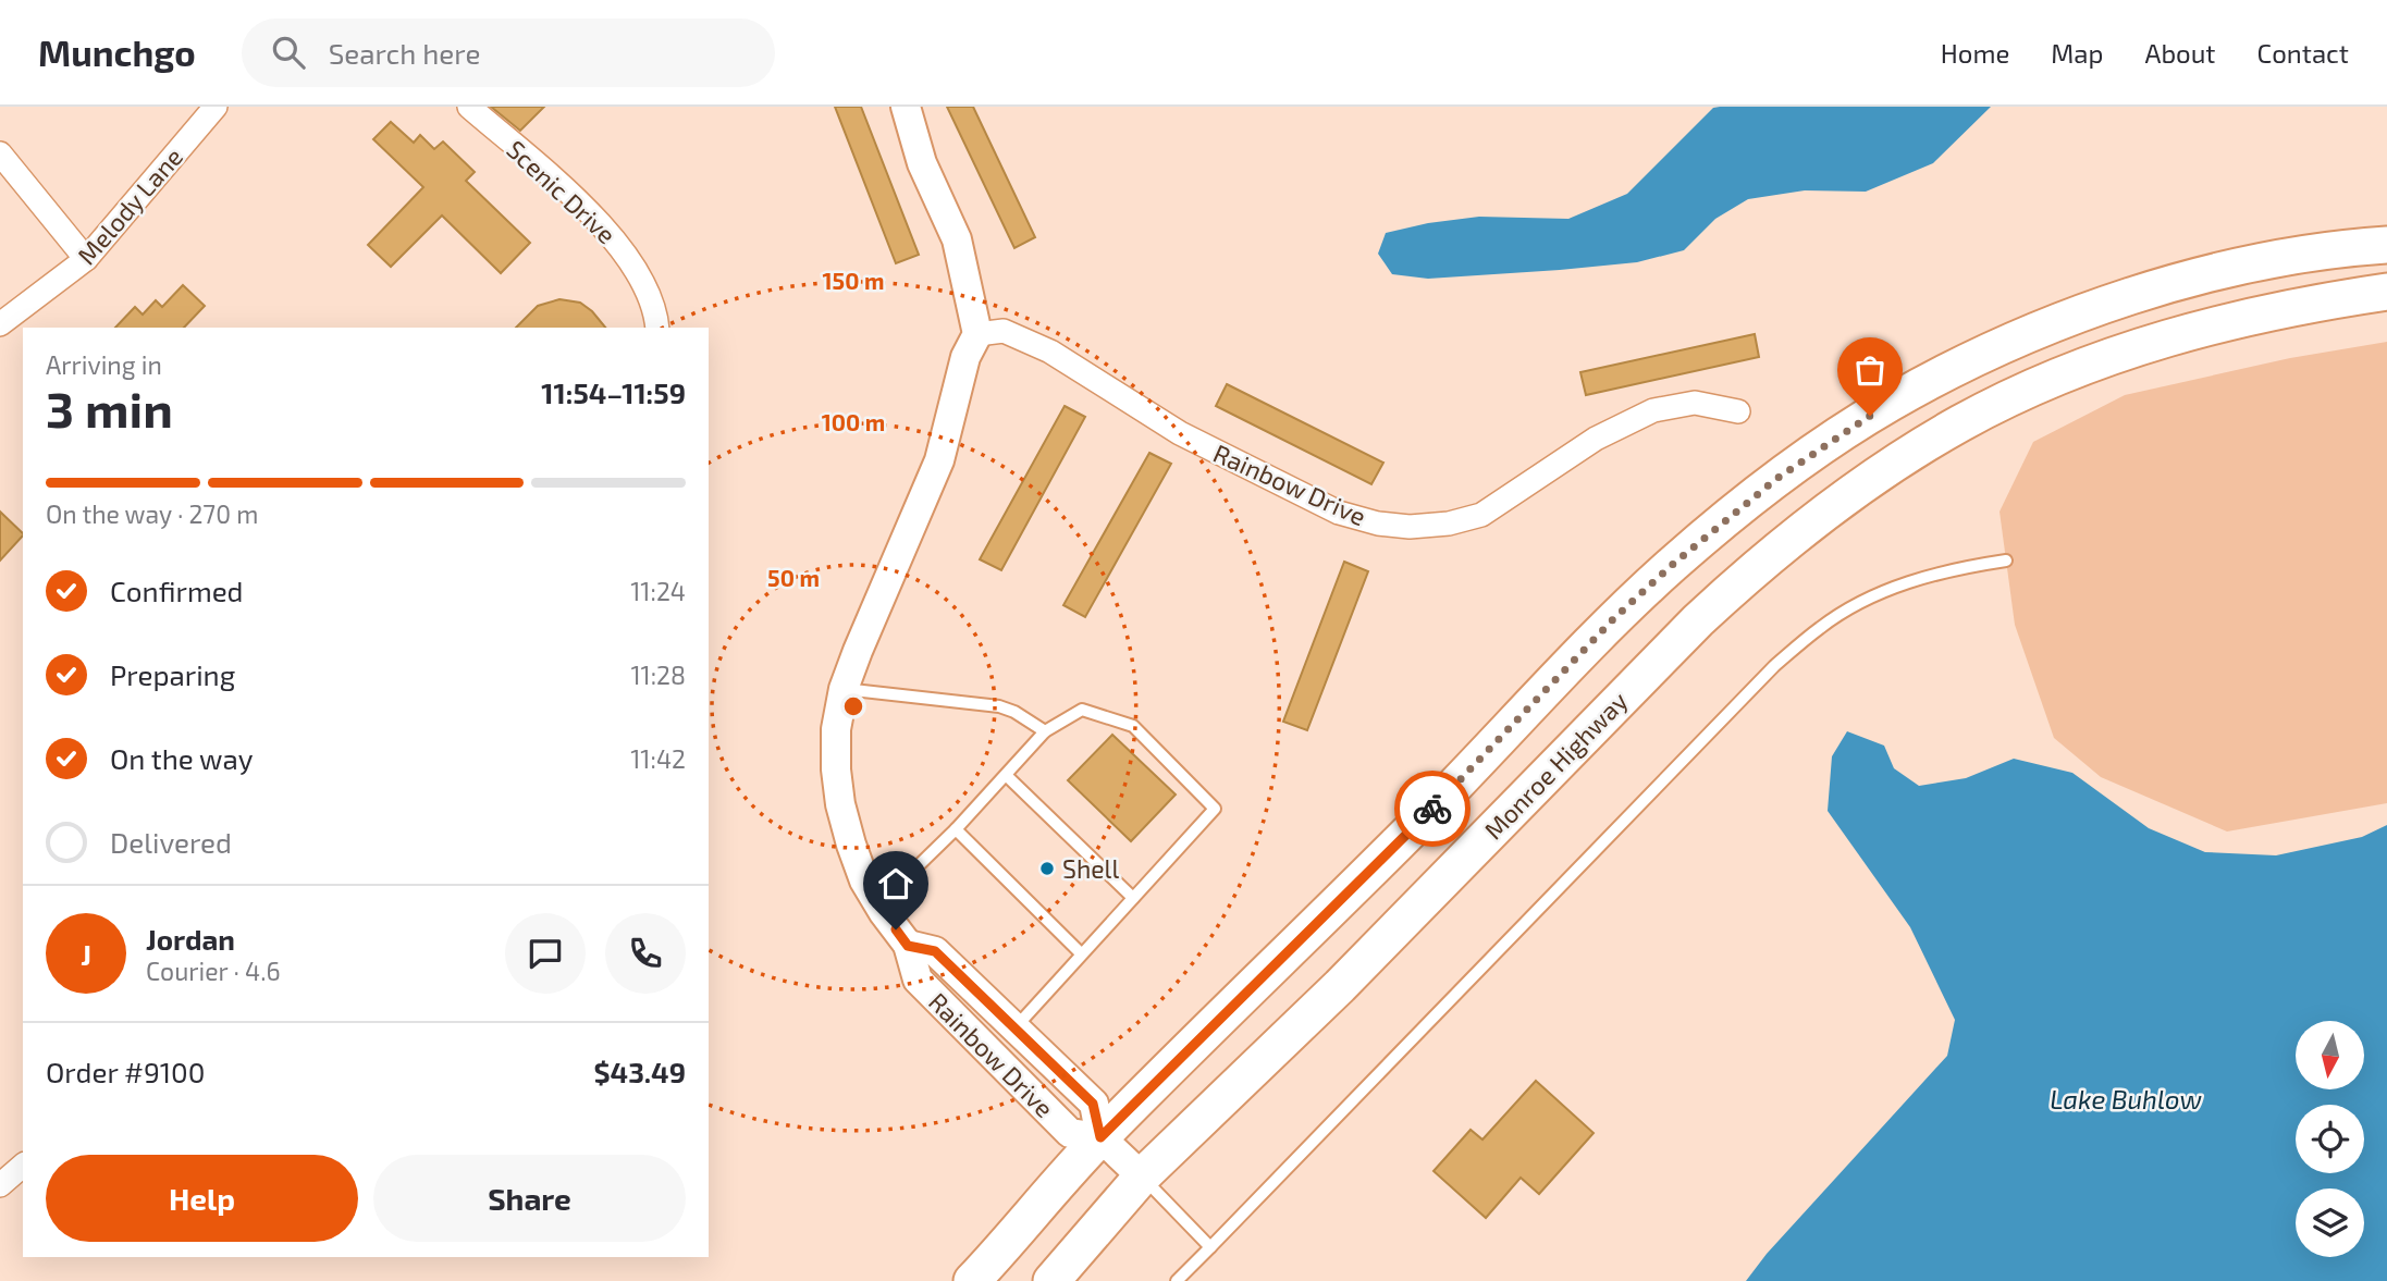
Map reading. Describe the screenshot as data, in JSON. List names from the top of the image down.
{
  "streets": {
    "highway": ["Monroe Highway"],
    "street": ["Scenic Drive", "Melody Lane", "Rainbow Drive"]
  },
  "crossings": [
    ["Rainbow Drive", "Monroe Highway"]
  ],
  "water": ["Lake Buhlow"],
  "places": ["Shell"],
  "north": "bottom",
  "page": {
    "header": "Munchgo",
    "search": "Search here",
    "nav": [
      "Home",
      "Map",
      "About",
      "Contact"
    ],
    "heading": ["3 min", "Arriving in", "11:54–11:59"],
    "panel": [
      "Jordan",
      "Courier · 4.6",
      "Order #9100",
      "$43.49"
    ],
    "bar": "On the way · 270 m",
    "list": [
      ["Confirmed", "11:24"],
      ["Preparing", "11:28"],
      ["On the way", "11:42"],
      "Delivered"
    ],
    "round": "J",
    "buttons": ["Help", "Share"]
  },
  "rings": ["150 m", "100 m", "50 m"]
}
